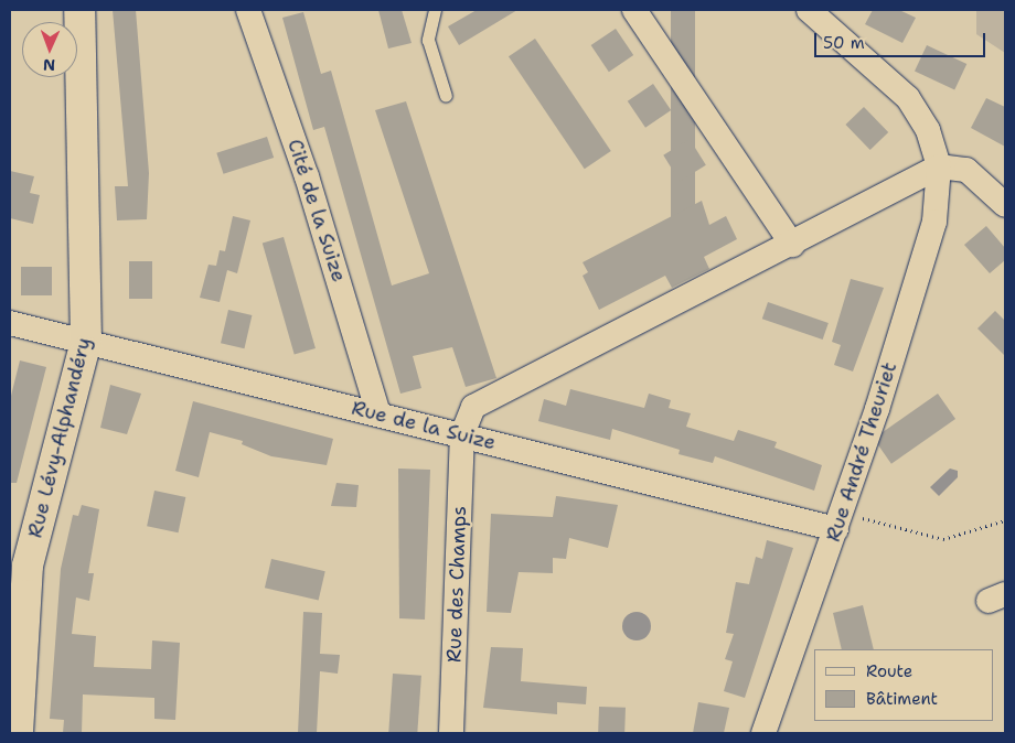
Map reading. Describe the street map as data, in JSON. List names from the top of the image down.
{
  "streets": {
    "street": [
      "Cité de la Suize",
      "Rue de la Suize",
      "Rue Lévy-Alphandéry",
      "Rue André Theuriet",
      "Rue des Champs"
    ]
  },
  "crossings": [
    ["Cité de la Suize", "Rue de la Suize"],
    ["Rue de la Suize", "Rue Lévy-Alphandéry"],
    ["Rue de la Suize", "Rue André Theuriet"],
    ["Rue de la Suize", "Rue des Champs"]
  ],
  "legend": ["Route", "Bâtiment"],
  "scale_bar": "50 m",
  "north": "bottom"
}
